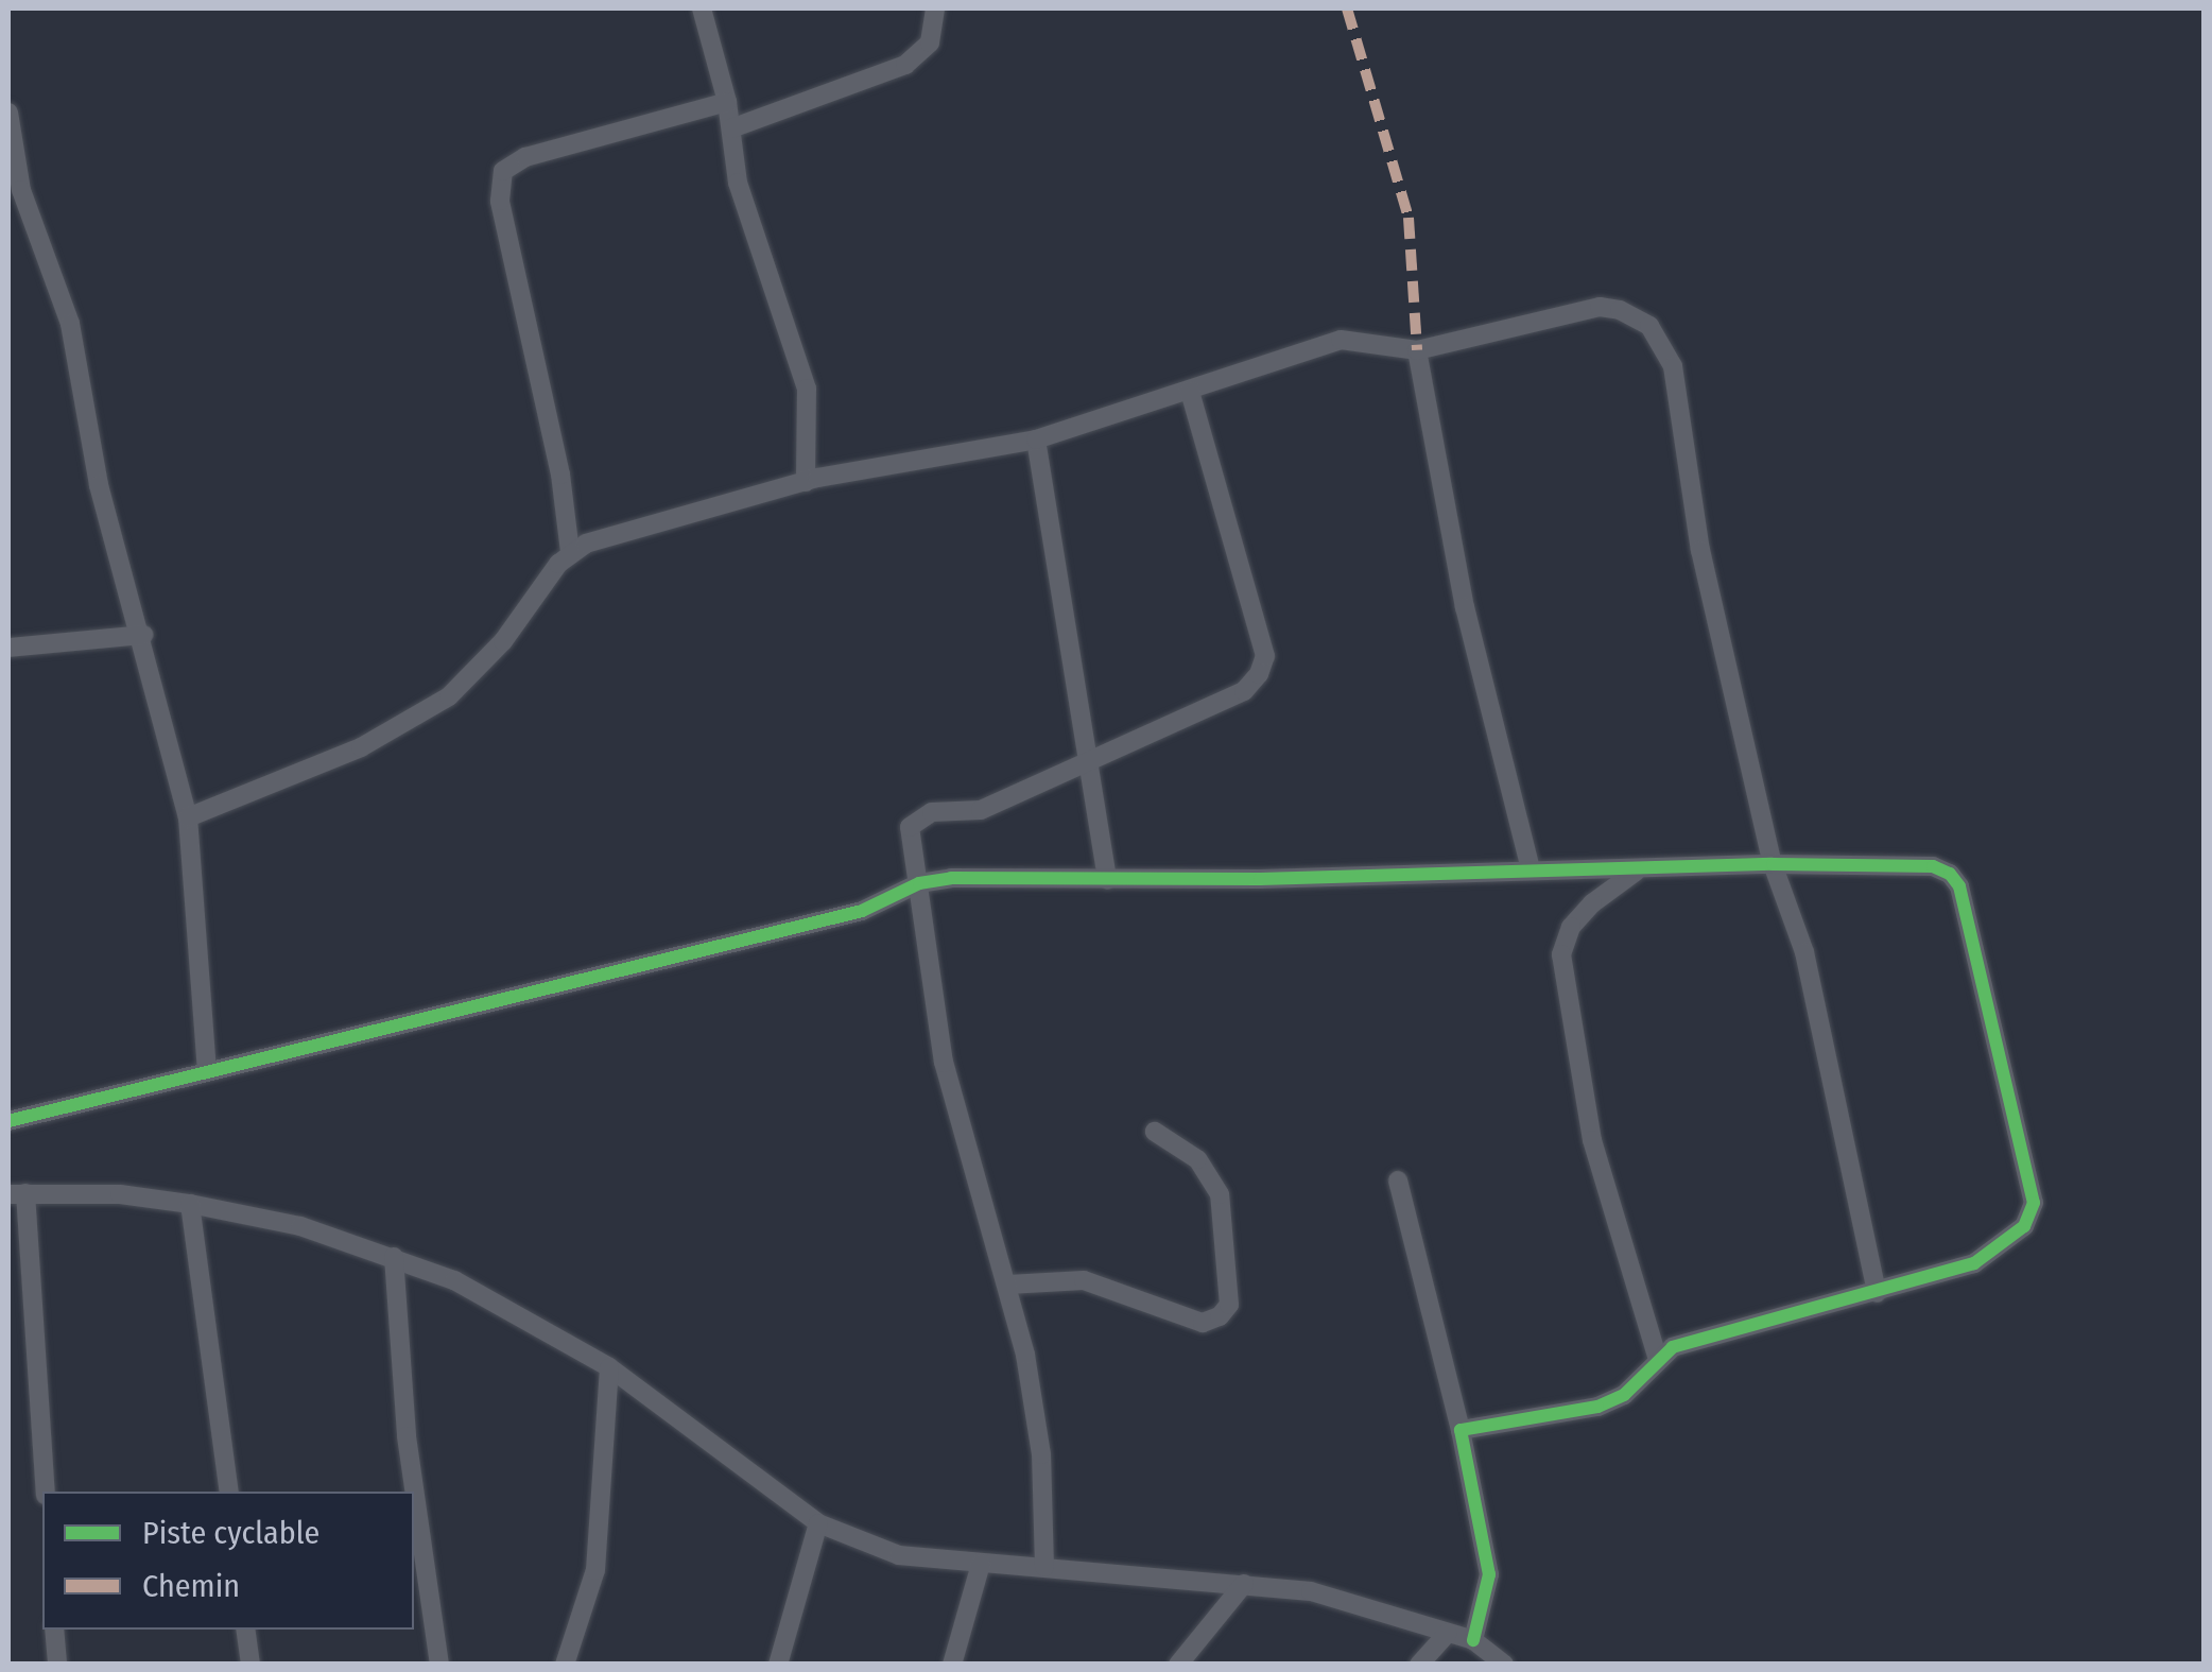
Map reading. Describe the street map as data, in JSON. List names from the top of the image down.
{
  "legend": ["Piste cyclable", "Chemin"]
}
